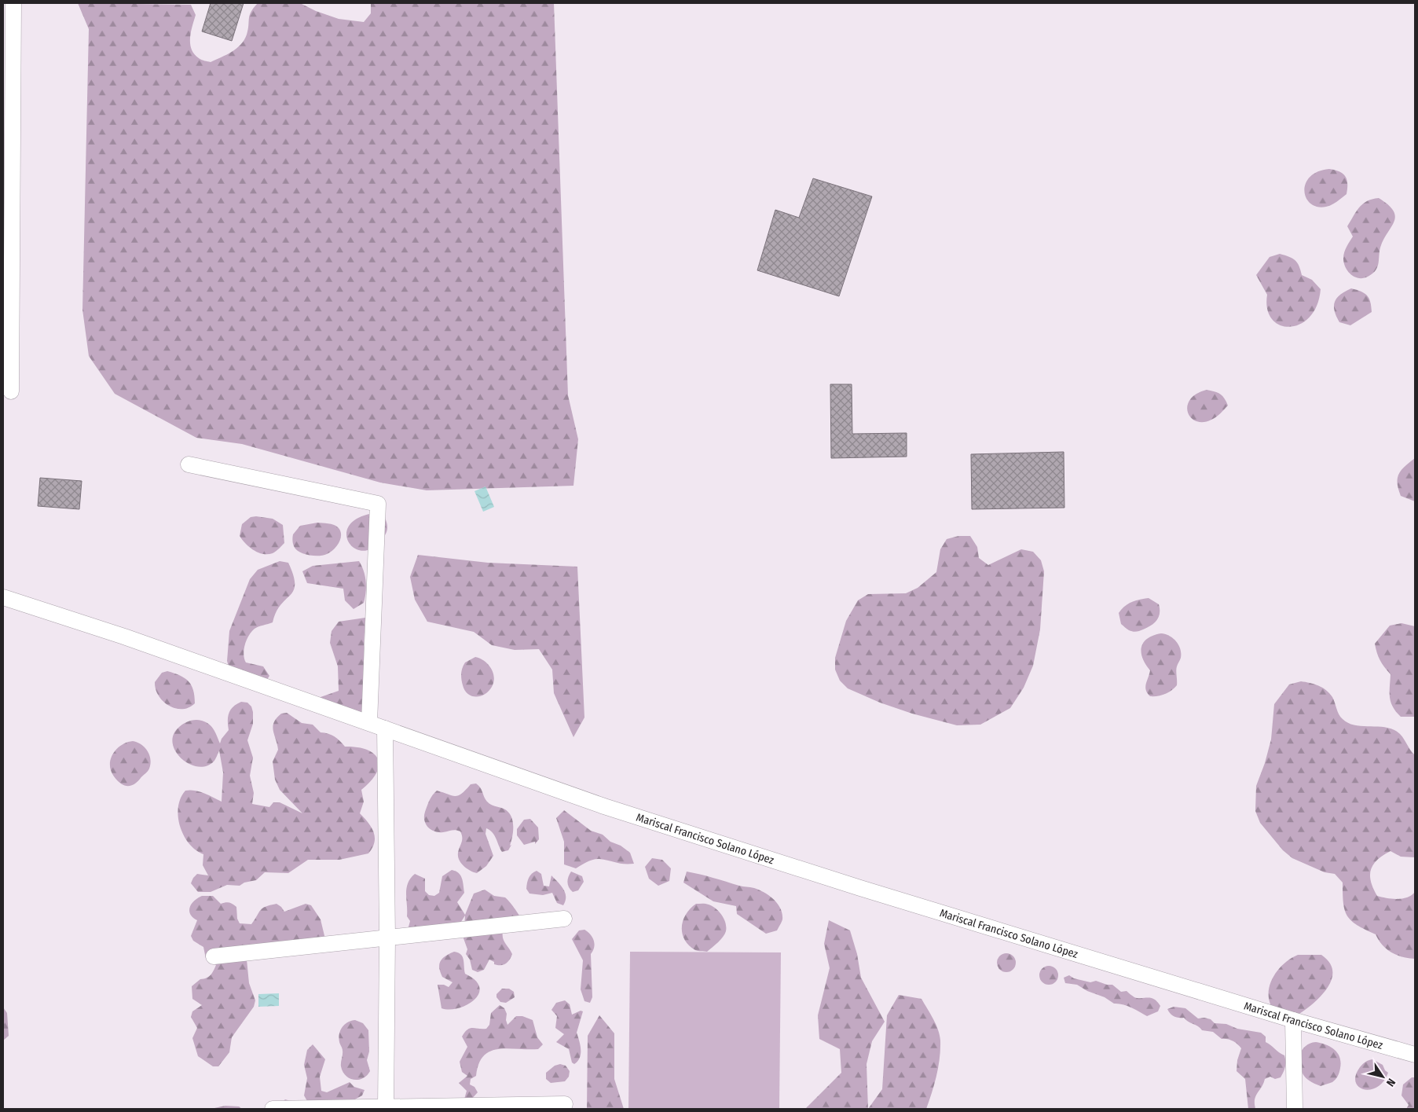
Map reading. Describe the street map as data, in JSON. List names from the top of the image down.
{
  "streets": {
    "street": ["Mariscal Francisco Solano López"]
  },
  "north": "bottom right"
}
